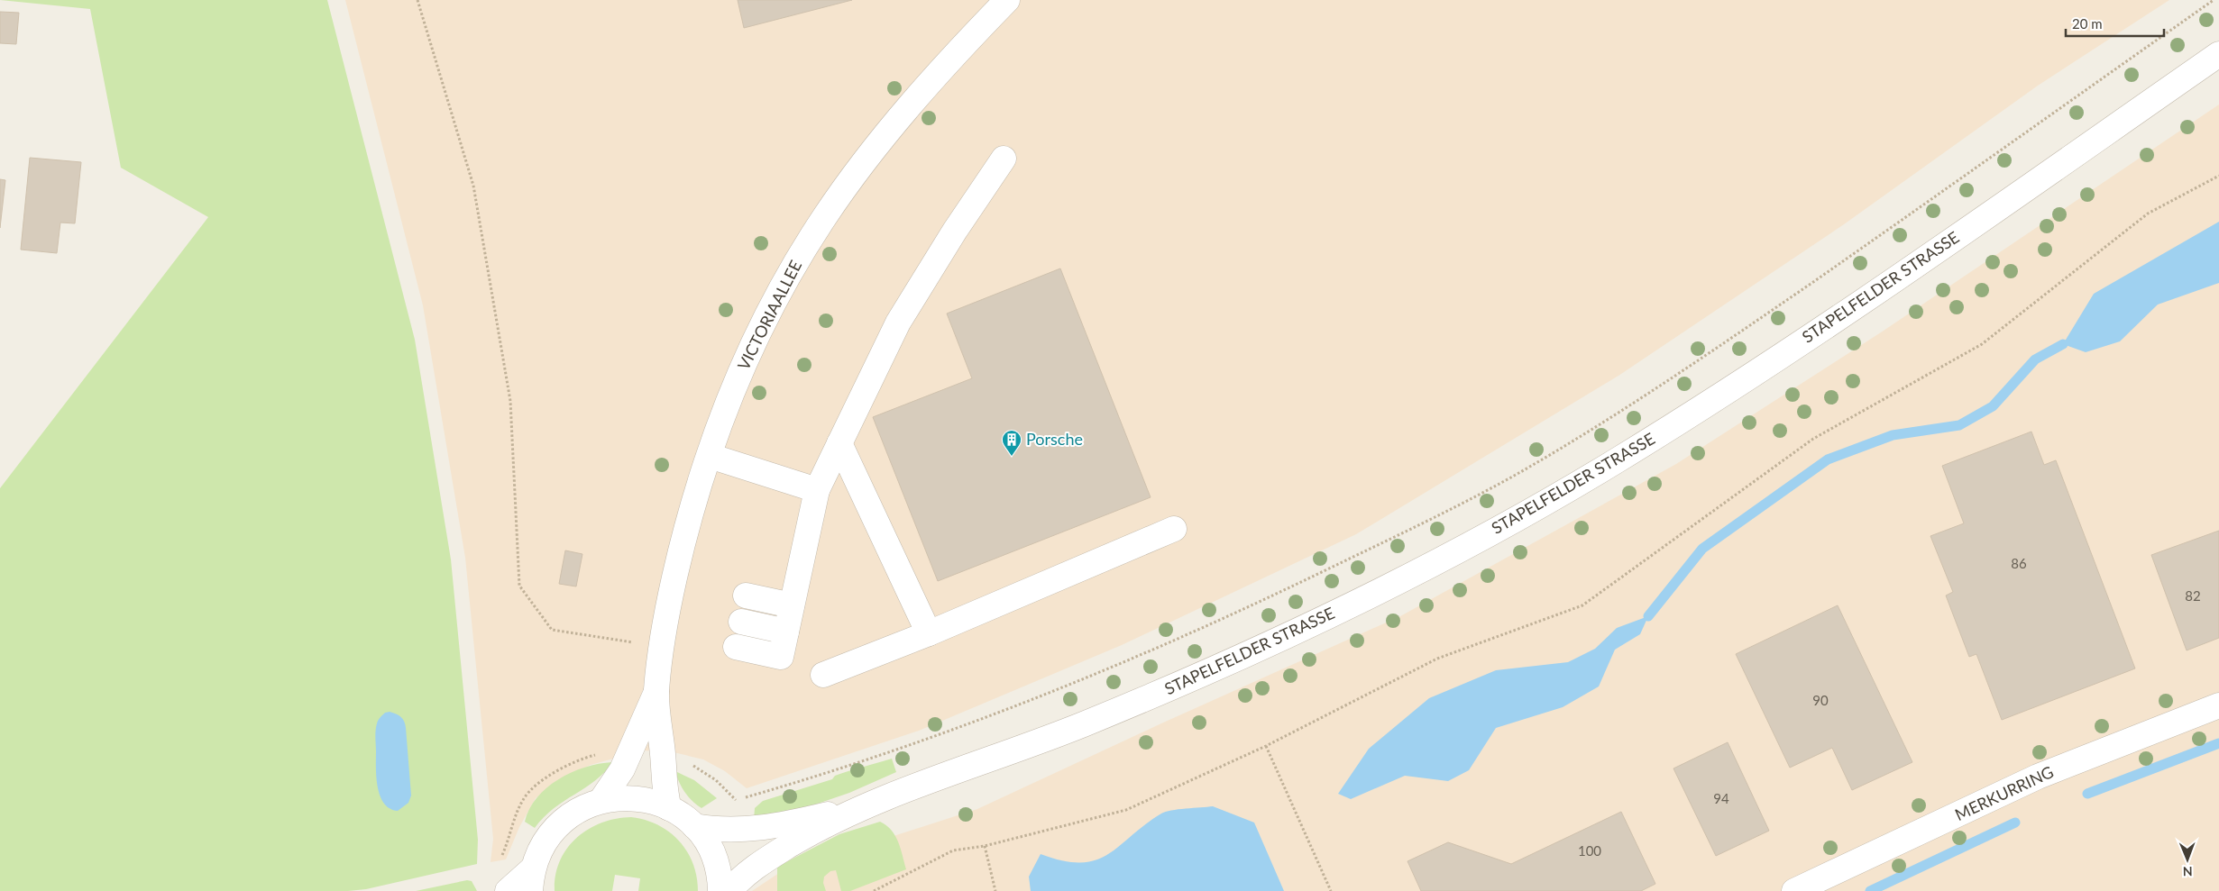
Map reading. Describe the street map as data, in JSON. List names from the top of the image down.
{
  "streets": {
    "street": ["STAPELFELDER STRASSE", "VICTORIAALLEE", "MERKURRING"]
  },
  "places": {
    "building": ["Porsche"]
  },
  "house_numbers": [
    "86",
    "82",
    "90",
    "94",
    "100"
  ],
  "scale_bar": "20 m",
  "north": "bottom"
}
